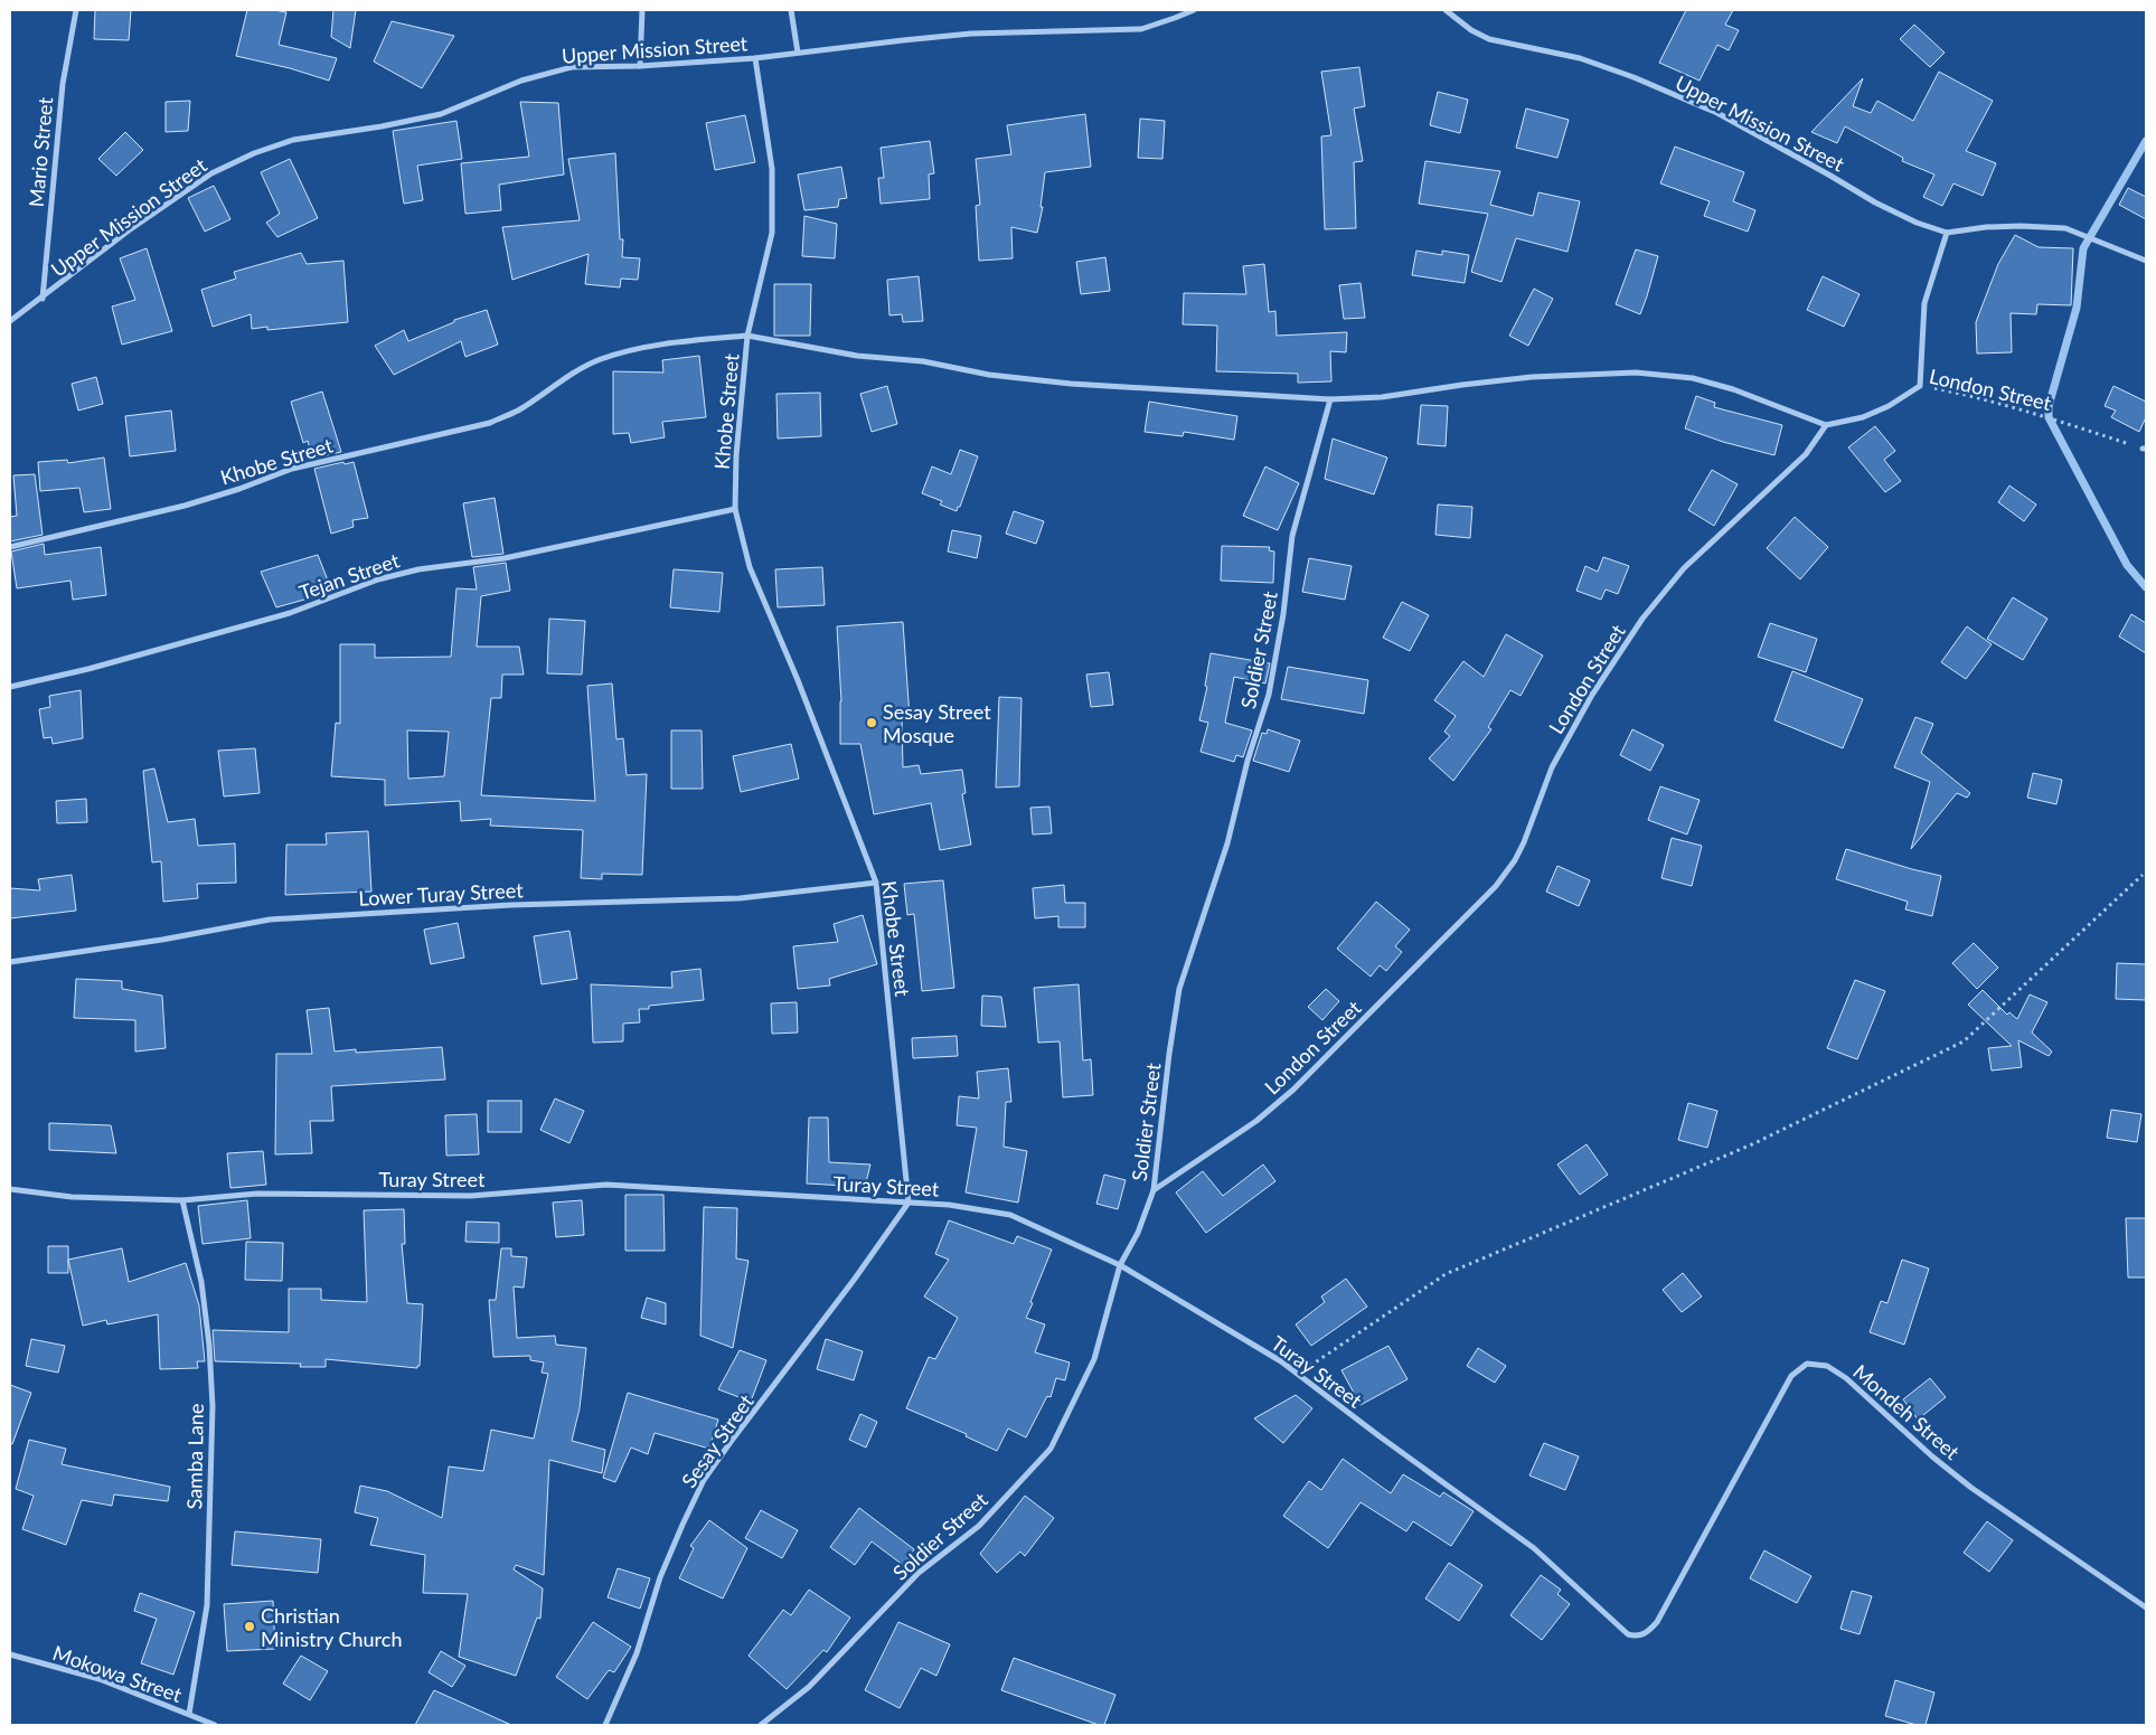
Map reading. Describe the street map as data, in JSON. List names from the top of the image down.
{
  "streets": {
    "street": [
      "Upper Mission Street",
      "Mario Street",
      "London Street",
      "Khobe Street",
      "Tejan Street",
      "Soldier Street",
      "Lower Turay Street",
      "Turay Street",
      "Mondeh Street",
      "Sesay Street",
      "Samba Lane",
      "Mokowa Street"
    ]
  },
  "crossings": [
    ["Upper Mission Street", "Mario Street"],
    ["London Street", "Soldier Street"],
    ["Khobe Street", "Tejan Street"],
    ["Khobe Street", "Lower Turay Street"],
    ["Khobe Street", "Turay Street"],
    ["Khobe Street", "Sesay Street"],
    ["Soldier Street", "Turay Street"],
    ["Turay Street", "Mondeh Street"],
    ["Turay Street", "Sesay Street"],
    ["Turay Street", "Samba Lane"],
    ["Samba Lane", "Mokowa Street"]
  ],
  "places": ["Sesay Street Mosque", "Christian Ministry Church"]
}
